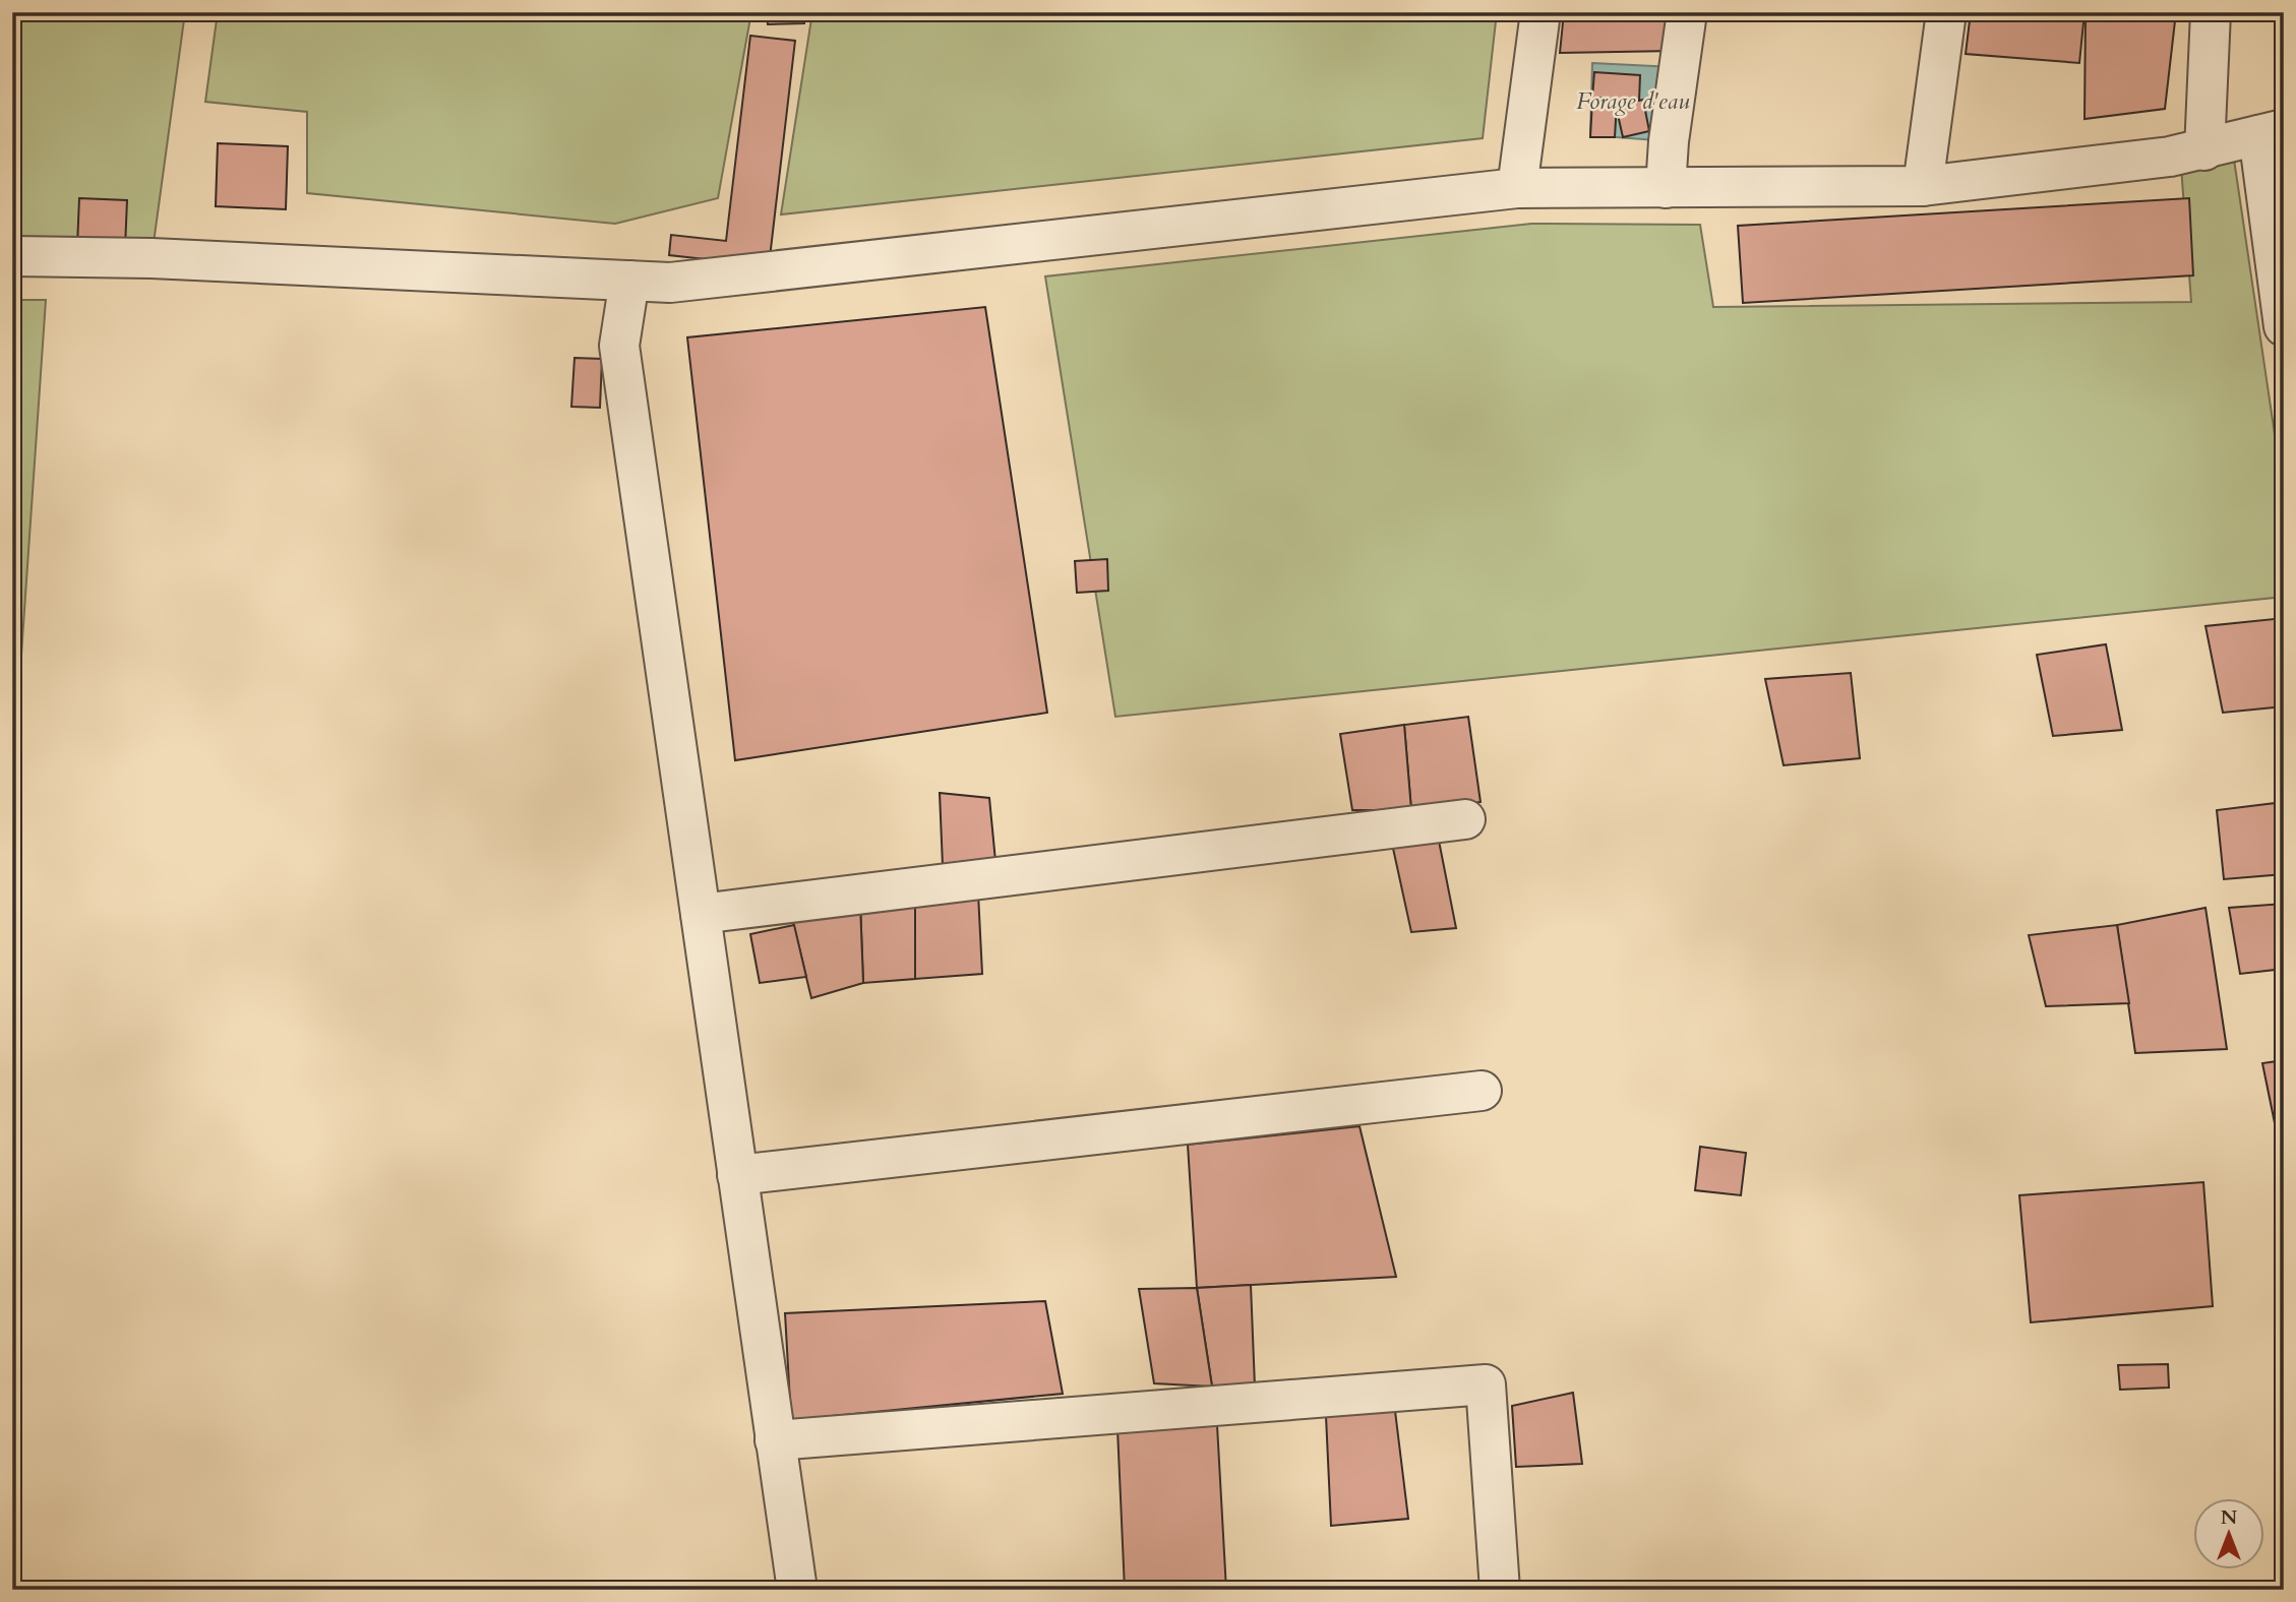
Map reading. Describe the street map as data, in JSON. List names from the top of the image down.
{
  "water": ["Forage d'eau"],
  "north": "top"
}
